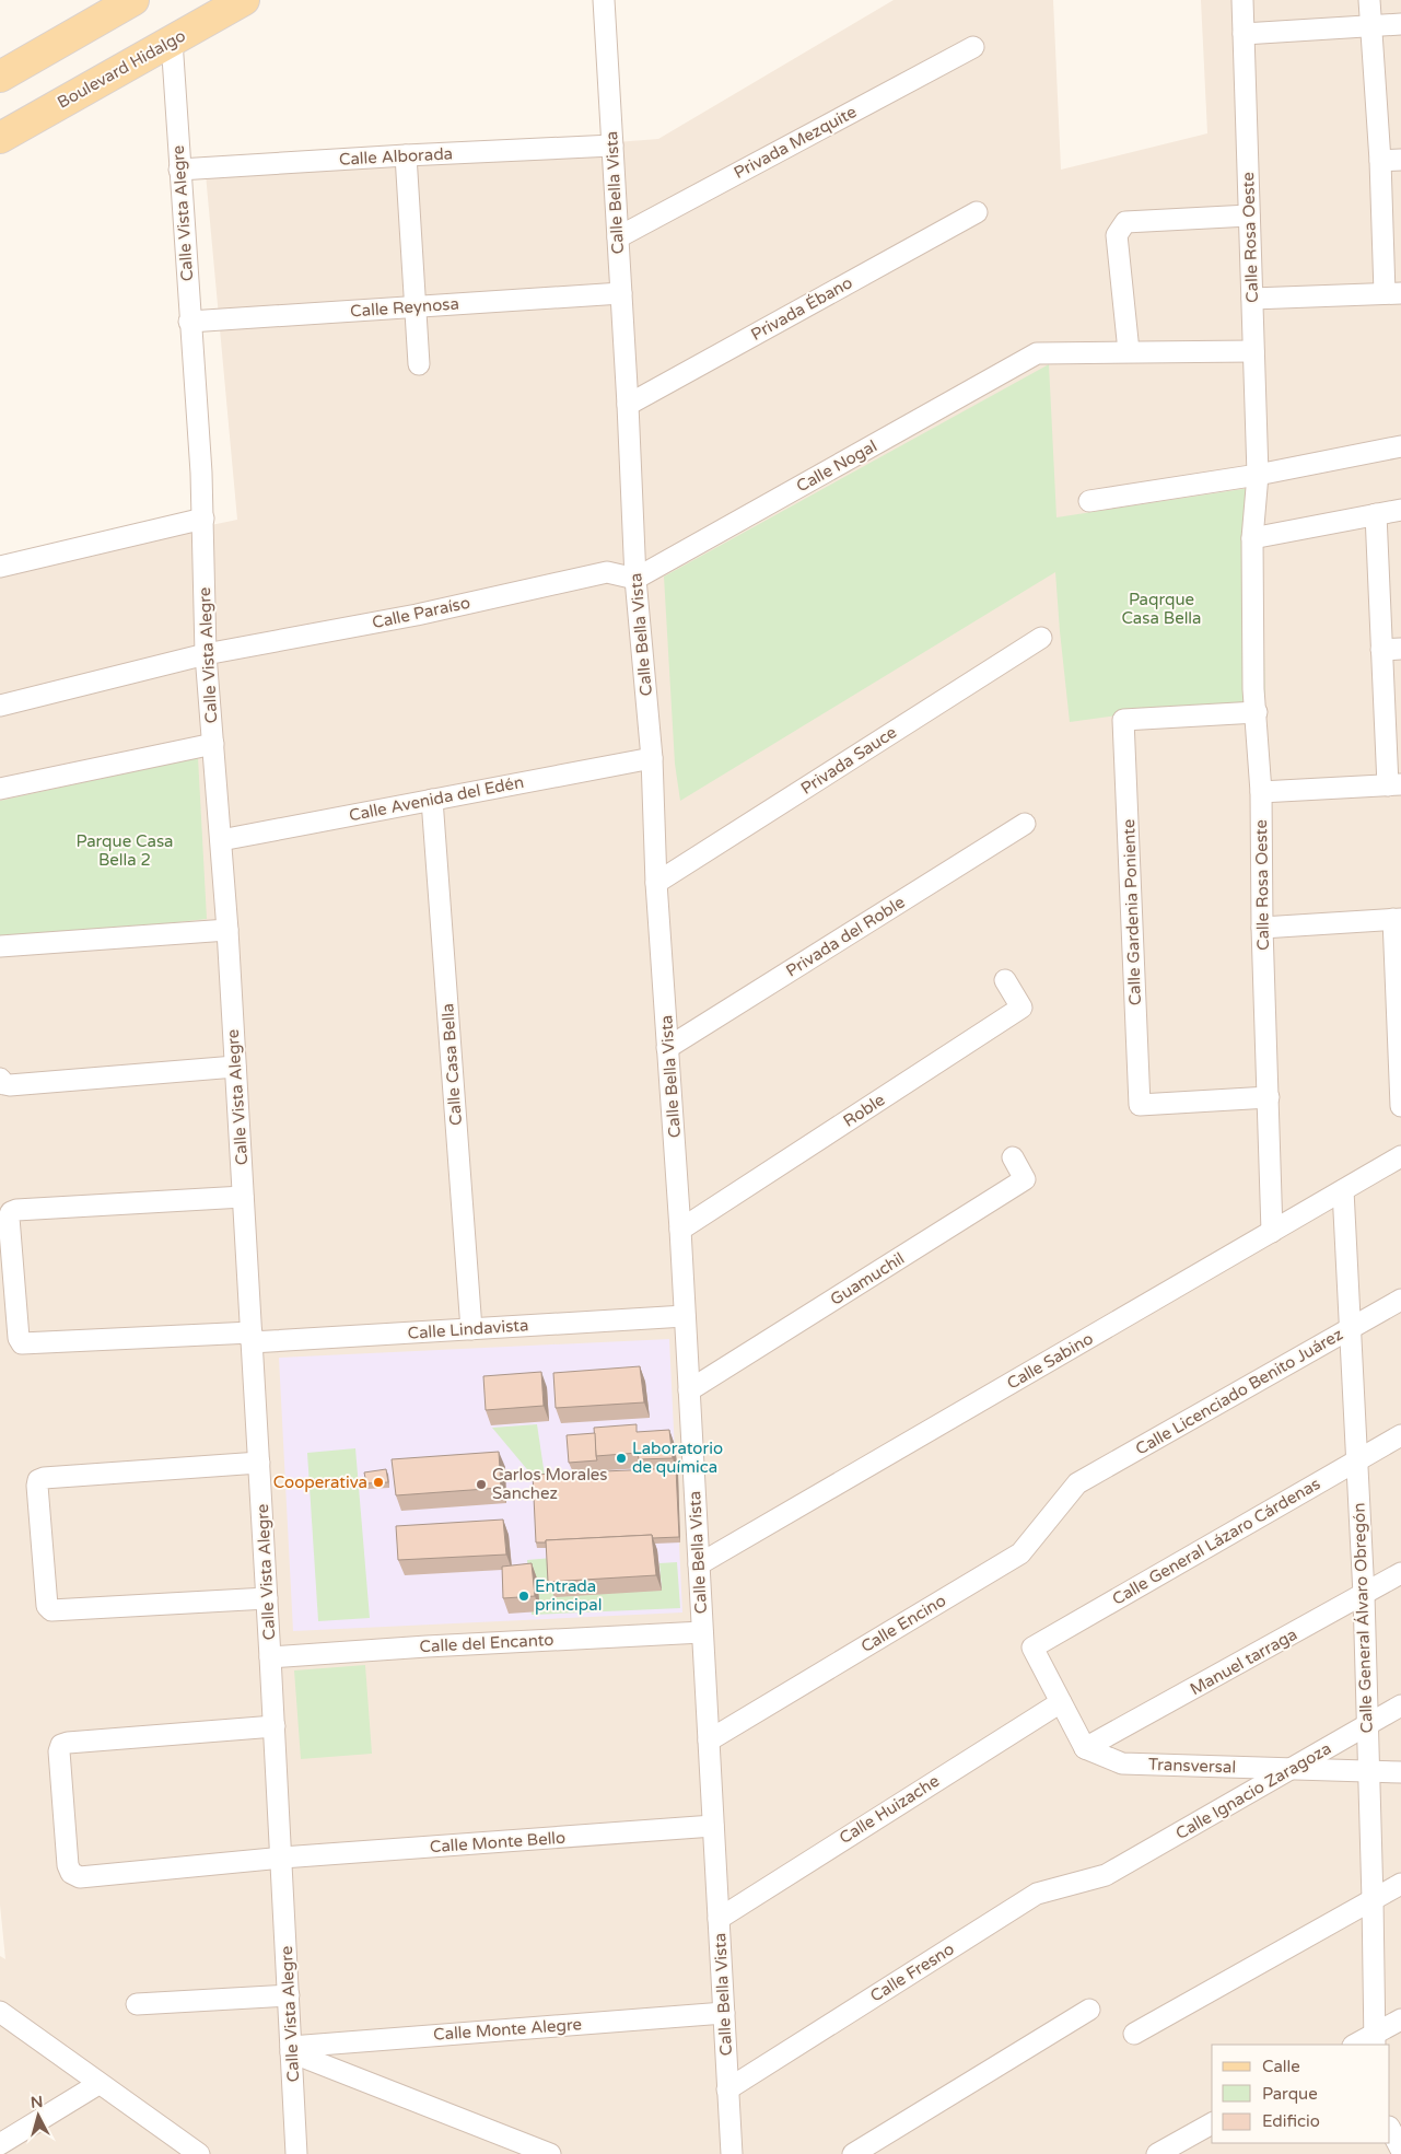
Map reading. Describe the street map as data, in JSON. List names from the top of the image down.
{
  "streets": {
    "main road": ["Boulevard Hidalgo"],
    "street": [
      "Privada Mezquite",
      "Calle Alborada",
      "Calle Bella Vista",
      "Calle Vista Alegre",
      "Calle Rosa Oeste",
      "Calle Reynosa",
      "Privada Ébano",
      "Calle Nogal",
      "Calle Paraíso",
      "Privada Sauce",
      "Calle Avenida del Edén",
      "Calle Gardenia Poniente",
      "Privada del Roble",
      "Calle Casa Bella",
      "Roble",
      "Guamuchil",
      "Calle Lindavista",
      "Calle Sabino",
      "Calle Licenciado Benito Juárez",
      "Calle General Lázaro Cárdenas",
      "Calle General Álvaro Obregón",
      "Calle Encino",
      "Calle del Encanto",
      "Manuel tarraga",
      "Transversal",
      "Calle Ignacio Zaragoza",
      "Calle Huizache",
      "Calle Monte Bello",
      "Calle Fresno",
      "Calle Monte Alegre"
    ]
  },
  "crossings": [
    ["Boulevard Hidalgo", "Calle Vista Alegre"],
    ["Privada Mezquite", "Calle Bella Vista"],
    ["Calle Alborada", "Calle Bella Vista"],
    ["Calle Alborada", "Calle Vista Alegre"],
    ["Calle Bella Vista", "Calle Reynosa"],
    ["Calle Bella Vista", "Privada Ébano"],
    ["Calle Bella Vista", "Calle Nogal"],
    ["Calle Bella Vista", "Calle Paraíso"],
    ["Calle Bella Vista", "Privada Sauce"],
    ["Calle Bella Vista", "Calle Avenida del Edén"],
    ["Calle Bella Vista", "Privada del Roble"],
    ["Calle Bella Vista", "Roble"],
    ["Calle Bella Vista", "Guamuchil"],
    ["Calle Bella Vista", "Calle Lindavista"],
    ["Calle Bella Vista", "Calle Sabino"],
    ["Calle Bella Vista", "Calle Encino"],
    ["Calle Bella Vista", "Calle del Encanto"],
    ["Calle Bella Vista", "Calle Huizache"],
    ["Calle Bella Vista", "Calle Monte Bello"],
    ["Calle Bella Vista", "Calle Fresno"],
    ["Calle Bella Vista", "Calle Monte Alegre"],
    ["Calle Vista Alegre", "Calle Reynosa"],
    ["Calle Vista Alegre", "Calle Paraíso"],
    ["Calle Vista Alegre", "Calle Avenida del Edén"],
    ["Calle Vista Alegre", "Calle Lindavista"],
    ["Calle Vista Alegre", "Calle del Encanto"],
    ["Calle Vista Alegre", "Calle Monte Bello"],
    ["Calle Vista Alegre", "Calle Monte Alegre"],
    ["Calle Rosa Oeste", "Calle Gardenia Poniente"],
    ["Calle Rosa Oeste", "Calle Sabino"],
    ["Calle Nogal", "Calle Paraíso"],
    ["Calle Avenida del Edén", "Calle Casa Bella"],
    ["Calle Casa Bella", "Calle Lindavista"],
    ["Calle Sabino", "Calle General Álvaro Obregón"],
    ["Calle Licenciado Benito Juárez", "Calle General Álvaro Obregón"],
    ["Calle Licenciado Benito Juárez", "Calle Encino"],
    ["Calle General Lázaro Cárdenas", "Calle General Álvaro Obregón"],
    ["Calle General Lázaro Cárdenas", "Calle Huizache"],
    ["Calle General Álvaro Obregón", "Manuel tarraga"],
    ["Calle General Álvaro Obregón", "Transversal"],
    ["Calle General Álvaro Obregón", "Calle Ignacio Zaragoza"],
    ["Manuel tarraga", "Transversal"],
    ["Transversal", "Calle Ignacio Zaragoza"],
    ["Calle Ignacio Zaragoza", "Calle Fresno"]
  ],
  "parks": ["Paqrque Casa Bella", "Parque Casa Bella 2"],
  "places": [
    "Laboratorio de química",
    "Cooperativa",
    "Carlos Morales Sanchez",
    "Entrada principal"
  ],
  "legend": ["Calle", "Parque", "Edificio"],
  "north": "top"
}
